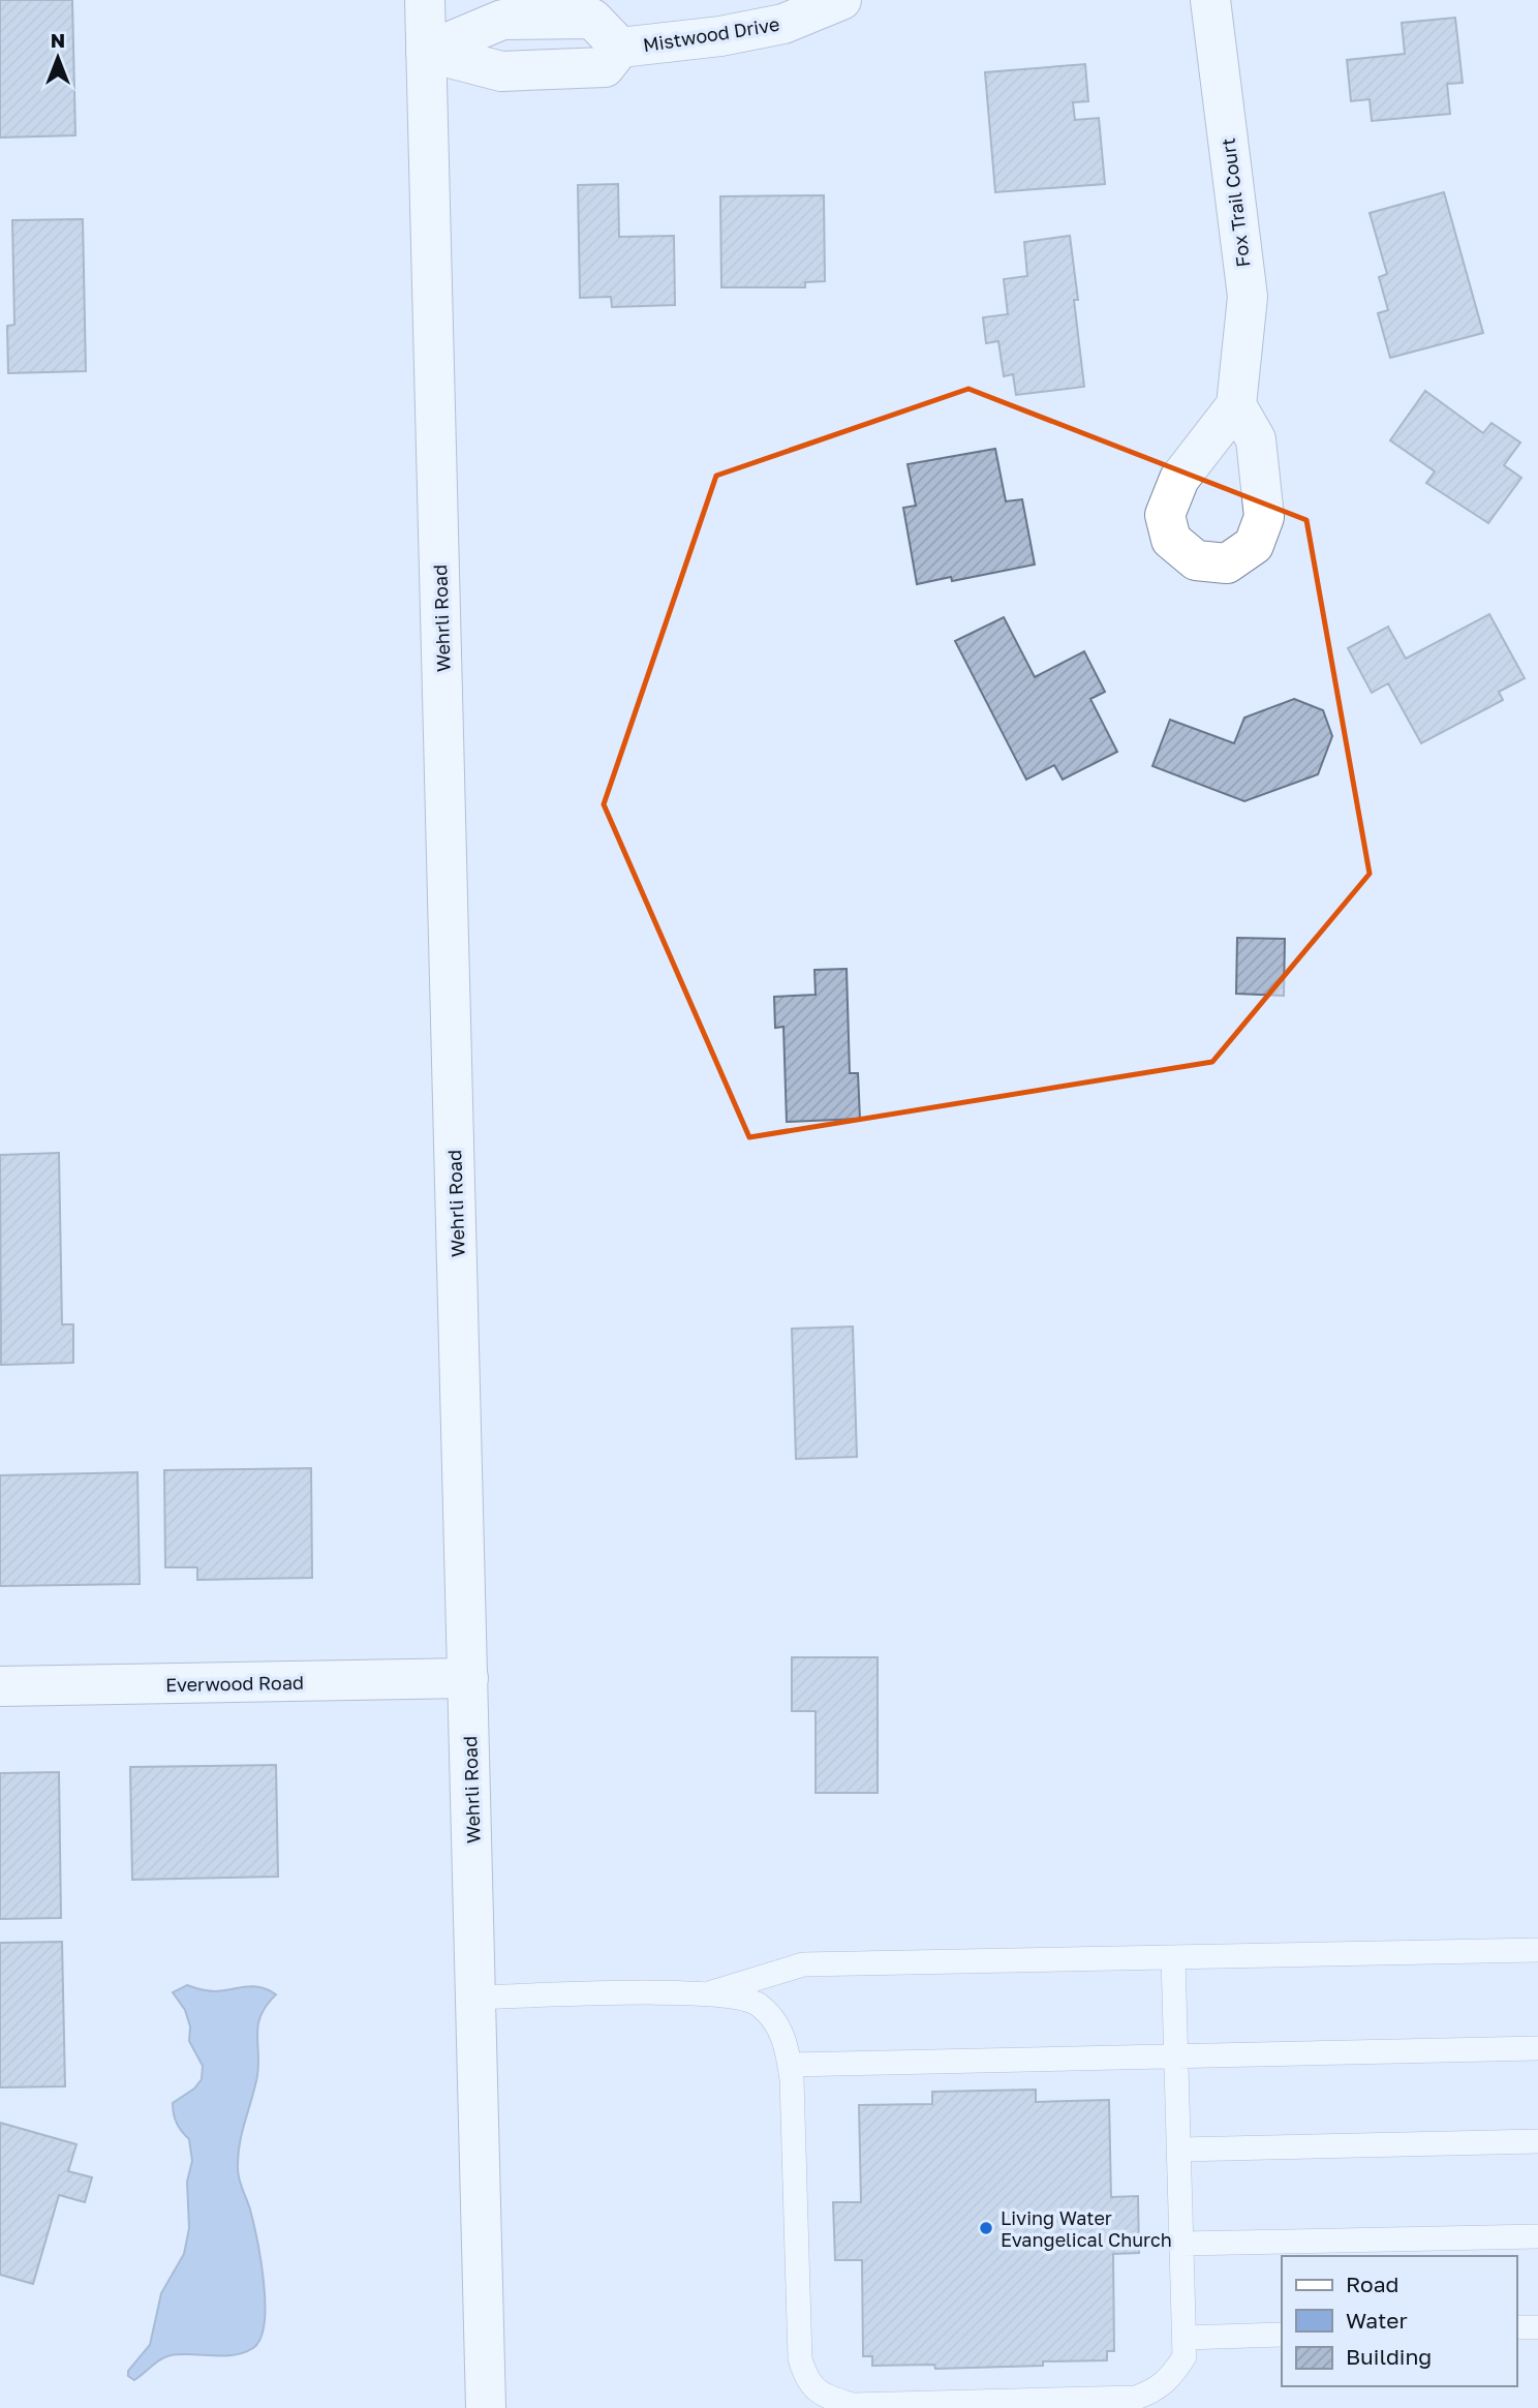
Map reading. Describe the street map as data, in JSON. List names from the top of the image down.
{
  "streets": {
    "main road": [
      "Mistwood Drive",
      "Fox Trail Court",
      "Wehrli Road",
      "Everwood Road"
    ]
  },
  "crossings": [
    ["Mistwood Drive", "Wehrli Road"],
    ["Wehrli Road", "Everwood Road"]
  ],
  "places": ["Living Water Evangelical Church"],
  "legend": ["Road", "Water", "Building"],
  "north": "top"
}
